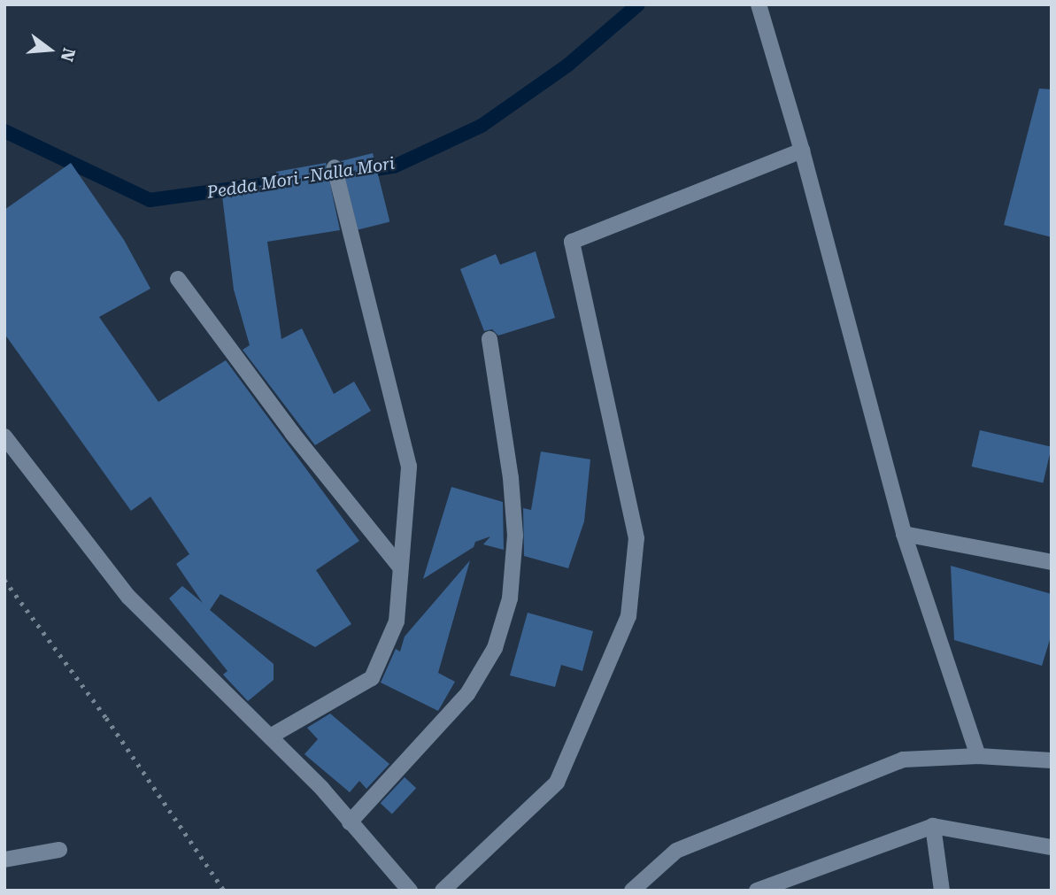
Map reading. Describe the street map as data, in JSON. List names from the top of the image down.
{
  "water": ["Pedda Mori -Nalla Mori"],
  "north": "right"
}
